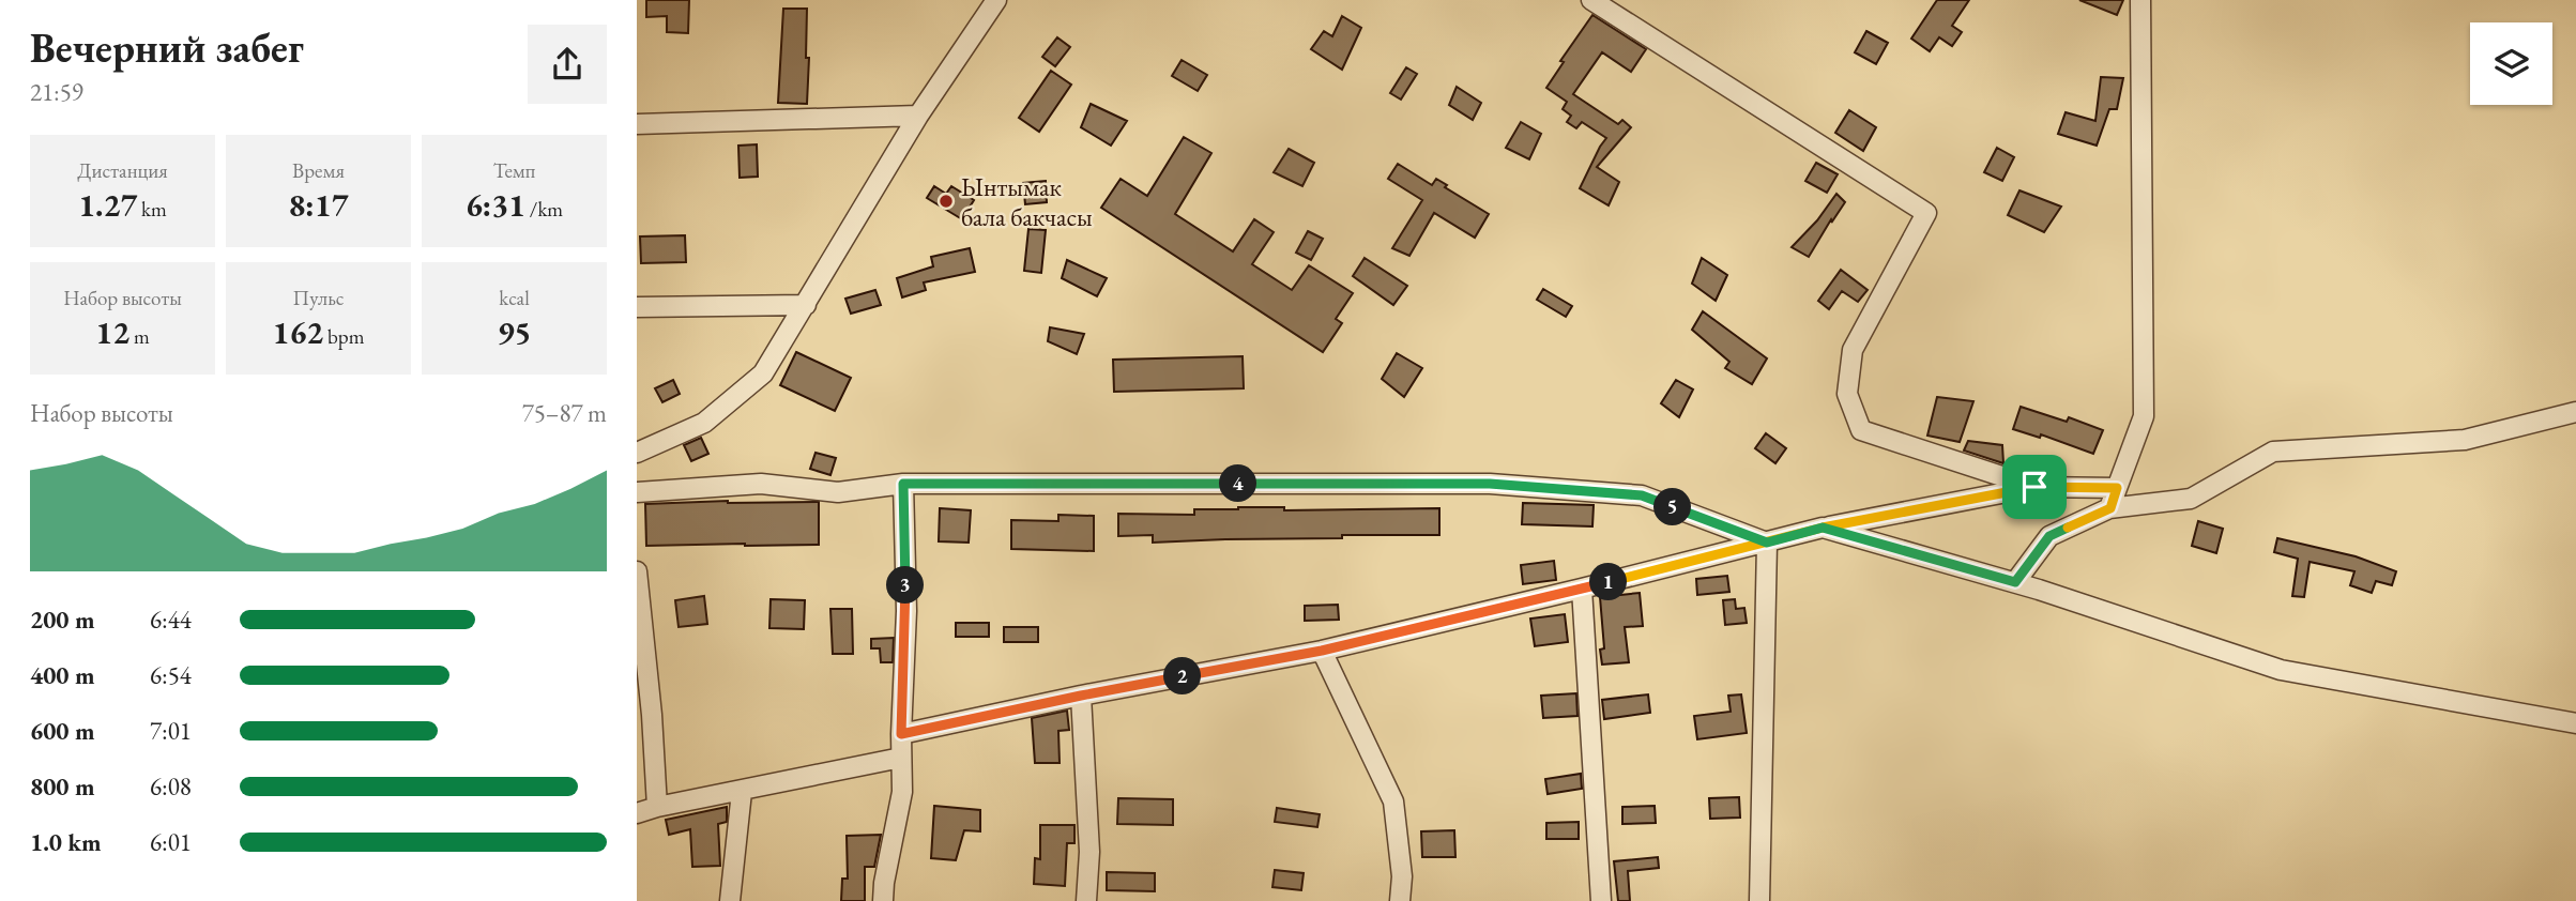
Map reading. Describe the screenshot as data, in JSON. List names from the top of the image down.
{
  "places": ["Ынтымак бала бакчасы"],
  "page": {
    "heading": ["Вечерний забег", "21:59"],
    "stats": [
      ["Дистанция", "1.27 km"],
      ["Время", "8:17"],
      ["Темп", "6:31 /km"],
      ["Набор высоты", "12 m"],
      ["Пульс", "162 bpm"],
      ["kcal", "95"]
    ],
    "chart": ["Набор высоты", "75–87 m"],
    "pins": [
      "4",
      "5",
      "1",
      "3",
      "2"
    ],
    "list": [
      {
        "name": "200 m",
        "note": "6:44"
      },
      {
        "name": "400 m",
        "note": "6:54"
      },
      {
        "name": "600 m",
        "note": "7:01"
      },
      {
        "name": "800 m",
        "note": "6:08"
      },
      {
        "name": "1.0 km",
        "note": "6:01"
      }
    ]
  }
}
